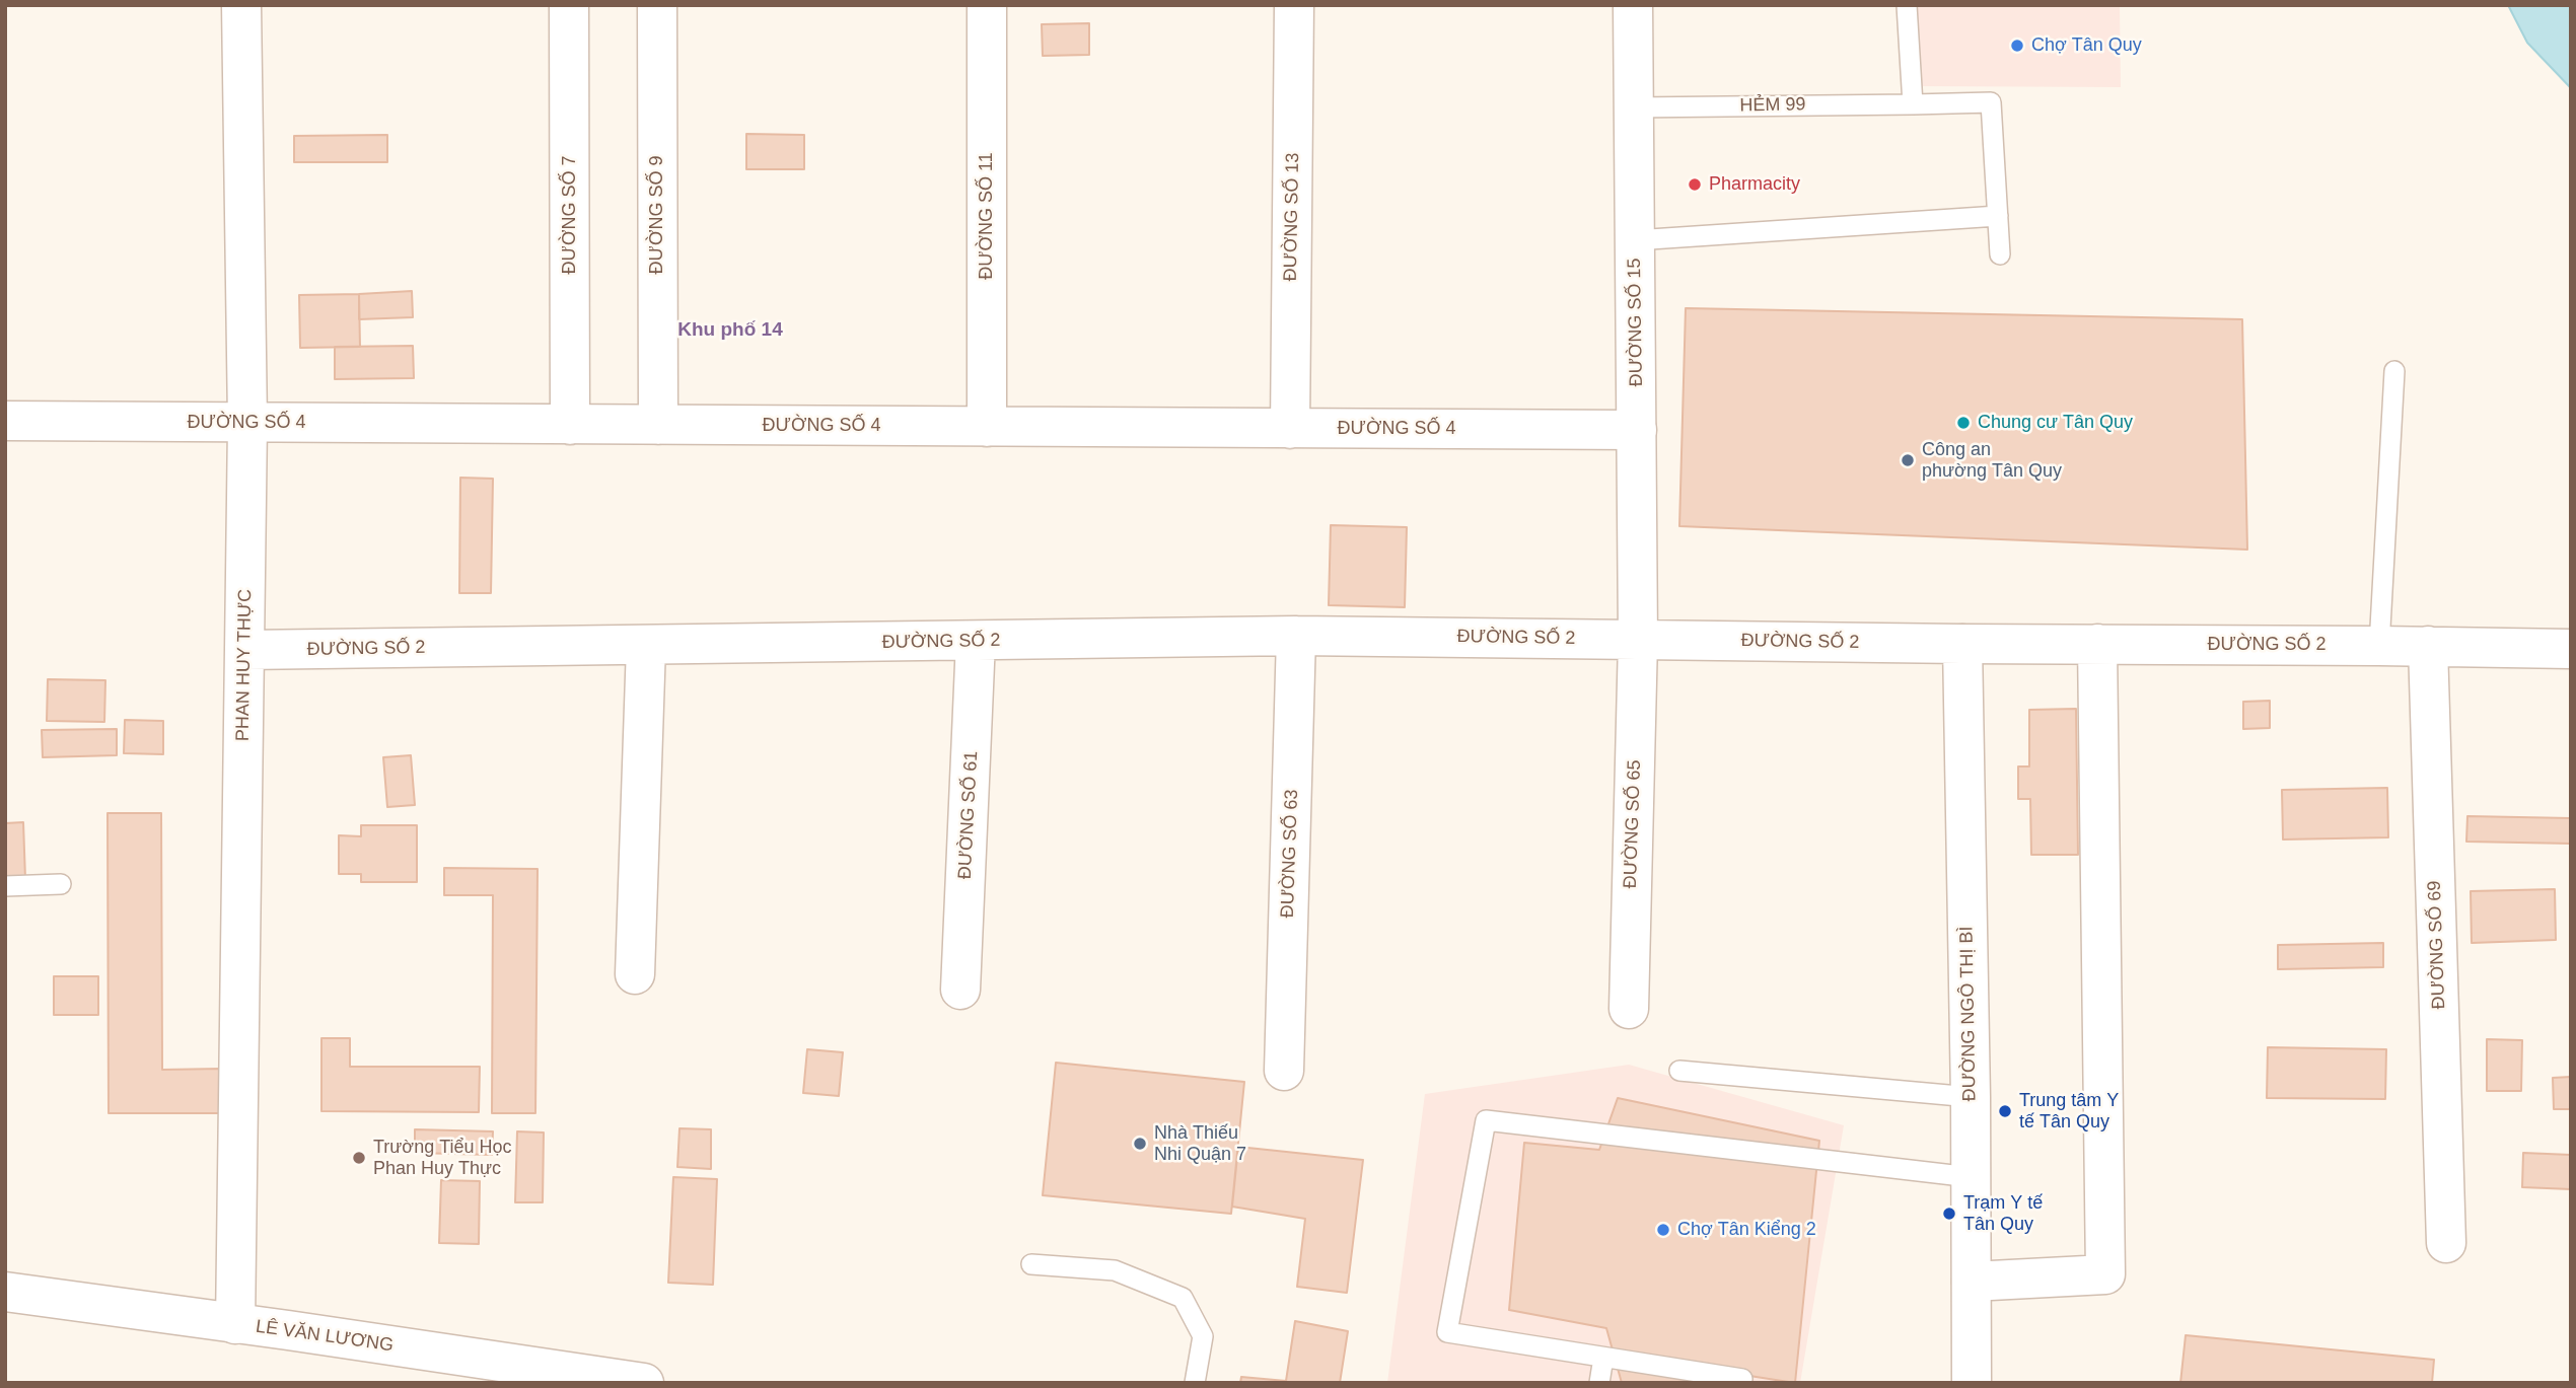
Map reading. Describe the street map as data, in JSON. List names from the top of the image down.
{
  "streets": {
    "street": [
      "ĐƯỜNG SỐ 7",
      "ĐƯỜNG SỐ 9",
      "ĐƯỜNG SỐ 11",
      "ĐƯỜNG SỐ 13",
      "ĐƯỜNG SỐ 15",
      "ĐƯỜNG SỐ 4",
      "ĐƯỜNG SỐ 2",
      "PHAN HUY THỰC",
      "ĐƯỜNG SỐ 61",
      "ĐƯỜNG SỐ 65",
      "ĐƯỜNG SỐ 63",
      "ĐƯỜNG SỐ 69",
      "ĐƯỜNG NGÔ THỊ BÌ",
      "LÊ VĂN LƯƠNG"
    ],
    "lane": ["HẺM 99"]
  },
  "crossings": [
    ["HẺM 99", "ĐƯỜNG SỐ 15"],
    ["ĐƯỜNG SỐ 7", "ĐƯỜNG SỐ 4"],
    ["ĐƯỜNG SỐ 9", "ĐƯỜNG SỐ 4"],
    ["ĐƯỜNG SỐ 11", "ĐƯỜNG SỐ 4"],
    ["ĐƯỜNG SỐ 13", "ĐƯỜNG SỐ 4"],
    ["ĐƯỜNG SỐ 15", "ĐƯỜNG SỐ 4"],
    ["ĐƯỜNG SỐ 15", "ĐƯỜNG SỐ 2"],
    ["ĐƯỜNG SỐ 15", "ĐƯỜNG SỐ 65"],
    ["ĐƯỜNG SỐ 4", "PHAN HUY THỰC"],
    ["ĐƯỜNG SỐ 2", "PHAN HUY THỰC"],
    ["ĐƯỜNG SỐ 2", "ĐƯỜNG SỐ 61"],
    ["ĐƯỜNG SỐ 2", "ĐƯỜNG SỐ 65"],
    ["ĐƯỜNG SỐ 2", "ĐƯỜNG SỐ 63"],
    ["ĐƯỜNG SỐ 2", "ĐƯỜNG SỐ 69"],
    ["ĐƯỜNG SỐ 2", "ĐƯỜNG NGÔ THỊ BÌ"],
    ["PHAN HUY THỰC", "LÊ VĂN LƯƠNG"]
  ],
  "districts": ["Khu phố 14"],
  "places": [
    "Chợ Tân Quy",
    "Pharmacity",
    "Chung cư Tân Quy",
    "Công an phường Tân Quy",
    "Trung tâm Y tế Tân Quy",
    "Nhà Thiếu Nhi Quận 7",
    "Trường Tiểu Học Phan Huy Thực",
    "Trạm Y tế Tân Quy",
    "Chợ Tân Kiểng 2"
  ]
}
